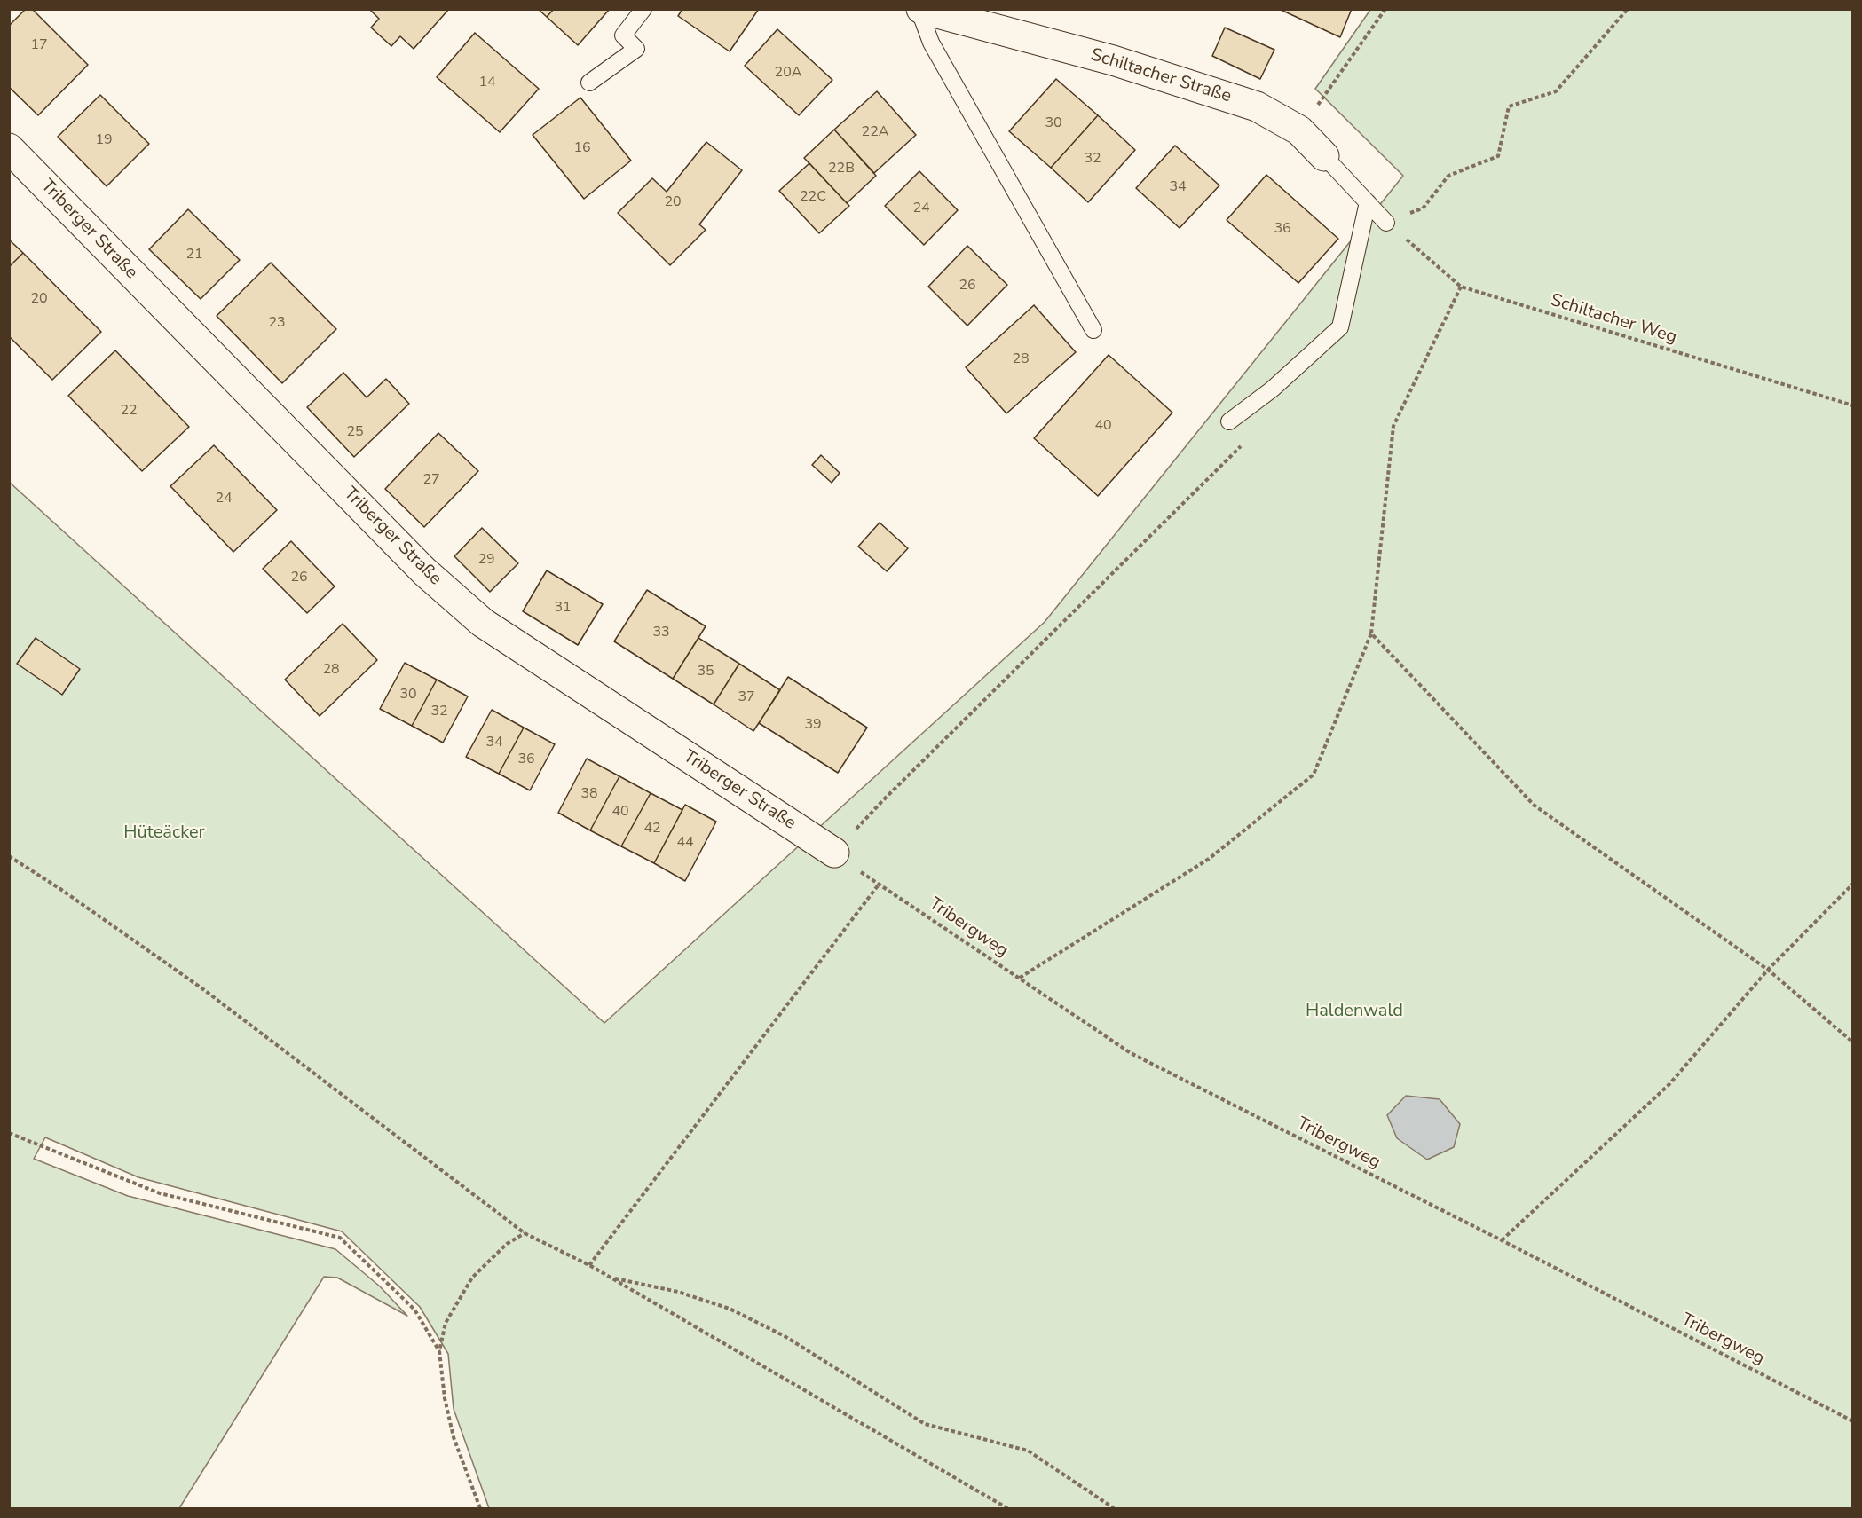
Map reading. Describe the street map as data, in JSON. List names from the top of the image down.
{
  "streets": {
    "street": ["Schiltacher Straße", "Triberger Straße"],
    "path": ["Schiltacher Weg", "Tribergweg"]
  },
  "crossings": [
    ["Schiltacher Straße", "Schiltacher Weg"],
    ["Triberger Straße", "Tribergweg"]
  ],
  "parks": ["Hüteäcker", "Haldenwald"],
  "house_numbers": [
    "17",
    "20A",
    "14",
    "30",
    "22A",
    "19",
    "16",
    "32",
    "22B",
    "34",
    "22C",
    "20",
    "24",
    "36",
    "21",
    "26",
    "20",
    "23",
    "28",
    "22",
    "40",
    "25",
    "27",
    "24",
    "29",
    "26",
    "31",
    "33",
    "28",
    "35",
    "30",
    "37",
    "32",
    "39",
    "34",
    "36",
    "38",
    "40",
    "42",
    "44"
  ]
}
